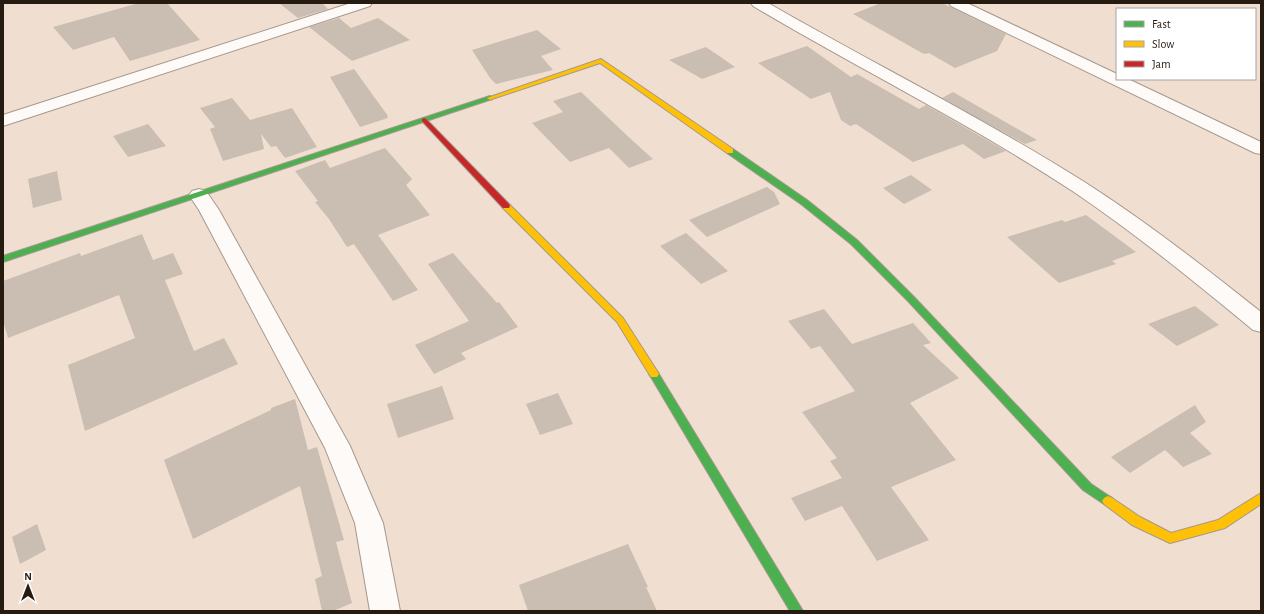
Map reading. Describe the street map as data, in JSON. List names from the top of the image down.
{
  "legend": ["Fast", "Slow", "Jam"],
  "north": "top"
}
